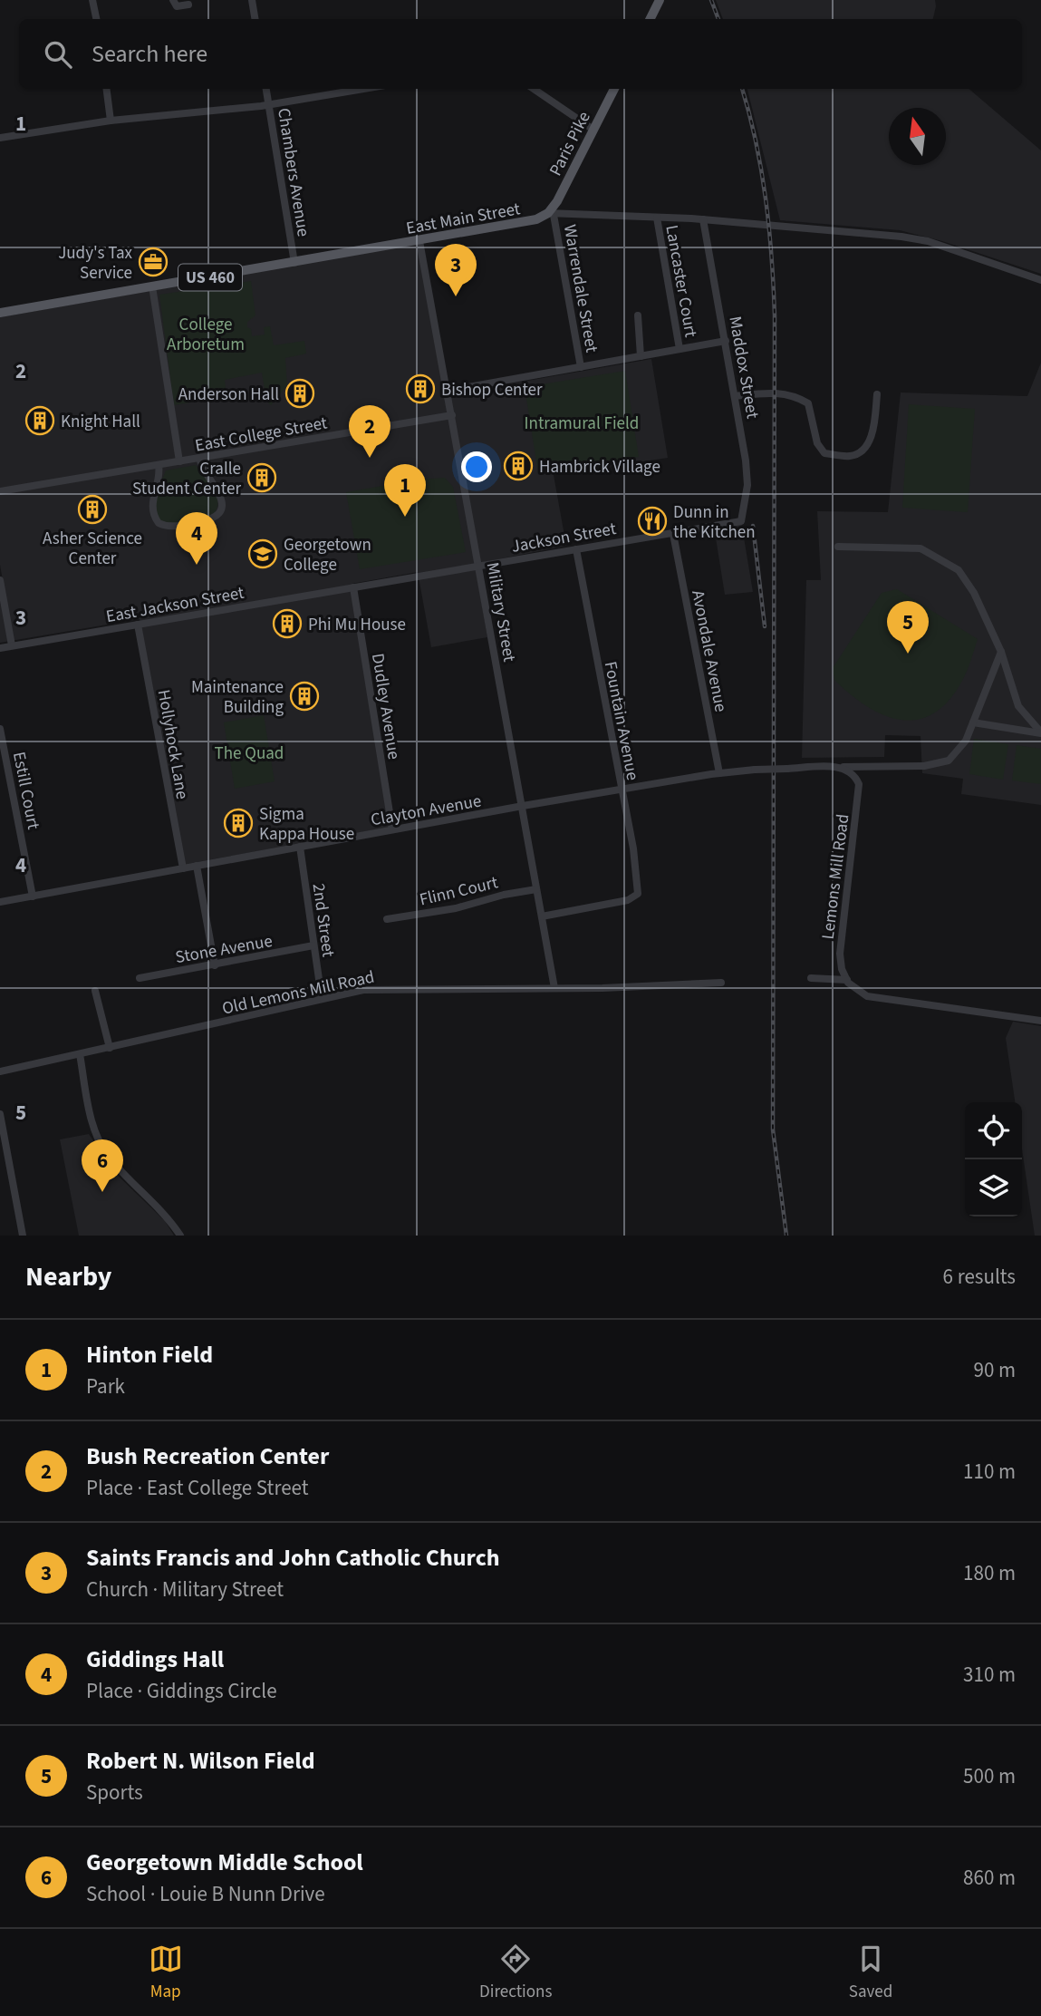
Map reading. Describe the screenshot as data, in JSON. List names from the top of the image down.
{
  "streets": {
    "main road": ["Paris Pike", "East Main Street", "US 460"],
    "street": [
      "Chambers Avenue",
      "Lancaster Court",
      "Warrendale Street",
      "Maddox Street",
      "East College Street",
      "Jackson Street",
      "East Jackson Street",
      "Military Street",
      "Avondale Avenue",
      "Dudley Avenue",
      "Fountain Avenue",
      "Hollyhock Lane",
      "Estill Court",
      "Clayton Avenue",
      "Lemons Mill Road",
      "Flinn Court",
      "2nd Street",
      "Stone Avenue",
      "Old Lemons Mill Road"
    ]
  },
  "crossings": [
    ["Paris Pike", "East Main Street"],
    ["Paris Pike", "Warrendale Street"],
    ["Chambers Avenue", "East Main Street"],
    ["East Main Street", "Lancaster Court"],
    ["East Main Street", "Warrendale Street"],
    ["East Main Street", "Maddox Street"],
    ["East Main Street", "Military Street"],
    ["Maddox Street", "Jackson Street"],
    ["East College Street", "Military Street"],
    ["Jackson Street", "East Jackson Street"],
    ["Jackson Street", "Military Street"],
    ["Jackson Street", "Avondale Avenue"],
    ["Jackson Street", "Dudley Avenue"],
    ["Jackson Street", "Fountain Avenue"],
    ["East Jackson Street", "Dudley Avenue"],
    ["East Jackson Street", "Hollyhock Lane"],
    ["Military Street", "Fountain Avenue"],
    ["Military Street", "Clayton Avenue"],
    ["Military Street", "Flinn Court"],
    ["Military Street", "Old Lemons Mill Road"],
    ["Avondale Avenue", "Clayton Avenue"],
    ["Dudley Avenue", "Clayton Avenue"],
    ["Fountain Avenue", "Clayton Avenue"],
    ["Hollyhock Lane", "Clayton Avenue"],
    ["Estill Court", "Clayton Avenue"],
    ["Clayton Avenue", "Lemons Mill Road"],
    ["Clayton Avenue", "2nd Street"],
    ["2nd Street", "Stone Avenue"],
    ["2nd Street", "Old Lemons Mill Road"]
  ],
  "parks": ["College Arboretum", "Intramural Field", "The Quad"],
  "places": {
    "office": ["Judy's Tax Service"],
    "building": [
      "Bishop Center",
      "Anderson Hall",
      "Knight Hall",
      "Hambrick Village",
      "Cralle Student Center",
      "Asher Science Center",
      "Phi Mu House",
      "Maintenance Building",
      "Sigma Kappa House"
    ],
    "restaurant": ["Dunn in the Kitchen"],
    "school or university": ["Georgetown College"]
  },
  "north": "top",
  "page": {
    "search": "Search here",
    "pins": [
      "3",
      "2",
      "1",
      "4",
      "5",
      "6"
    ],
    "heading": ["Nearby", "6 results"],
    "list": [
      {
        "mark": "1",
        "name": "Hinton Field",
        "note": "Park",
        "value": "90 m"
      },
      {
        "mark": "2",
        "name": "Bush Recreation Center",
        "note": "Place · East College Street",
        "value": "110 m"
      },
      {
        "mark": "3",
        "name": "Saints Francis and John Catholic Church",
        "note": "Church · Military Street",
        "value": "180 m"
      },
      {
        "mark": "4",
        "name": "Giddings Hall",
        "note": "Place · Giddings Circle",
        "value": "310 m"
      },
      {
        "mark": "5",
        "name": "Robert N. Wilson Field",
        "note": "Sports",
        "value": "500 m"
      },
      {
        "mark": "6",
        "name": "Georgetown Middle School",
        "note": "School · Louie B Nunn Drive",
        "value": "860 m"
      }
    ],
    "nav": ["Map", "Directions", "Saved"]
  },
  "grid": {
    "rows": [
      "1",
      "2",
      "3",
      "4",
      "5"
    ]
  }
}
